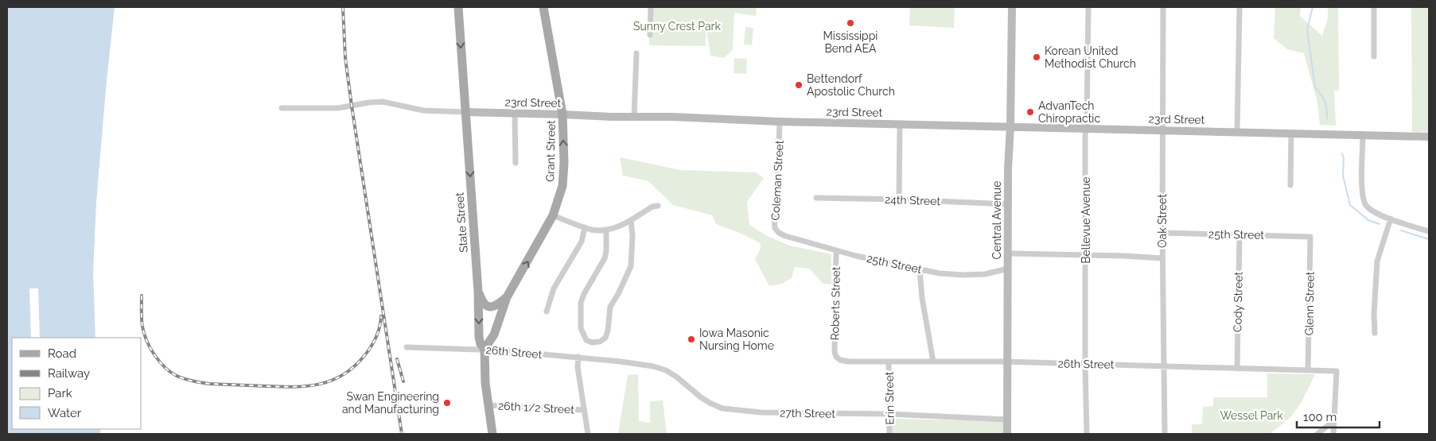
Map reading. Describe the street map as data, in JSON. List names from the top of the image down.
{
  "streets": {
    "main road": ["Grant Street", "State Street"],
    "street": [
      "23rd Street",
      "Coleman Street",
      "24th Street",
      "Central Avenue",
      "Bellevue Avenue",
      "Oak Street",
      "25th Street",
      "Cody Street",
      "Roberts Street",
      "Glenn Street",
      "26th Street",
      "Erin Street",
      "26th 1/2 Street",
      "27th Street"
    ]
  },
  "crossings": [
    ["23rd Street", "Grant Street"],
    ["23rd Street", "Coleman Street"],
    ["23rd Street", "Central Avenue"],
    ["23rd Street", "Bellevue Avenue"],
    ["23rd Street", "Oak Street"],
    ["23rd Street", "State Street"],
    ["Grant Street", "State Street"],
    ["Grant Street", "26th Street"],
    ["Coleman Street", "25th Street"],
    ["24th Street", "Central Avenue"],
    ["Central Avenue", "25th Street"],
    ["Central Avenue", "26th Street"],
    ["Central Avenue", "27th Street"],
    ["Bellevue Avenue", "26th Street"],
    ["Oak Street", "25th Street"],
    ["Oak Street", "26th Street"],
    ["State Street", "26th Street"],
    ["State Street", "26th 1/2 Street"],
    ["25th Street", "Cody Street"],
    ["25th Street", "Roberts Street"],
    ["25th Street", "Glenn Street"],
    ["Cody Street", "26th Street"],
    ["Roberts Street", "26th Street"],
    ["Glenn Street", "26th Street"],
    ["26th Street", "Erin Street"],
    ["26th Street", "27th Street"],
    ["Erin Street", "27th Street"]
  ],
  "one_way": ["Grant Street", "State Street"],
  "parks": ["Sunny Crest Park", "Wessel Park"],
  "places": [
    "Mississippi Bend AEA",
    "Korean United Methodist Church",
    "Bettendorf Apostolic Church",
    "AdvanTech Chiropractic",
    "Iowa Masonic Nursing Home",
    "Swan Engineering and Manufacturing"
  ],
  "legend": [
    "Road",
    "Railway",
    "Park",
    "Water"
  ],
  "scale_bar": "100 m"
}
